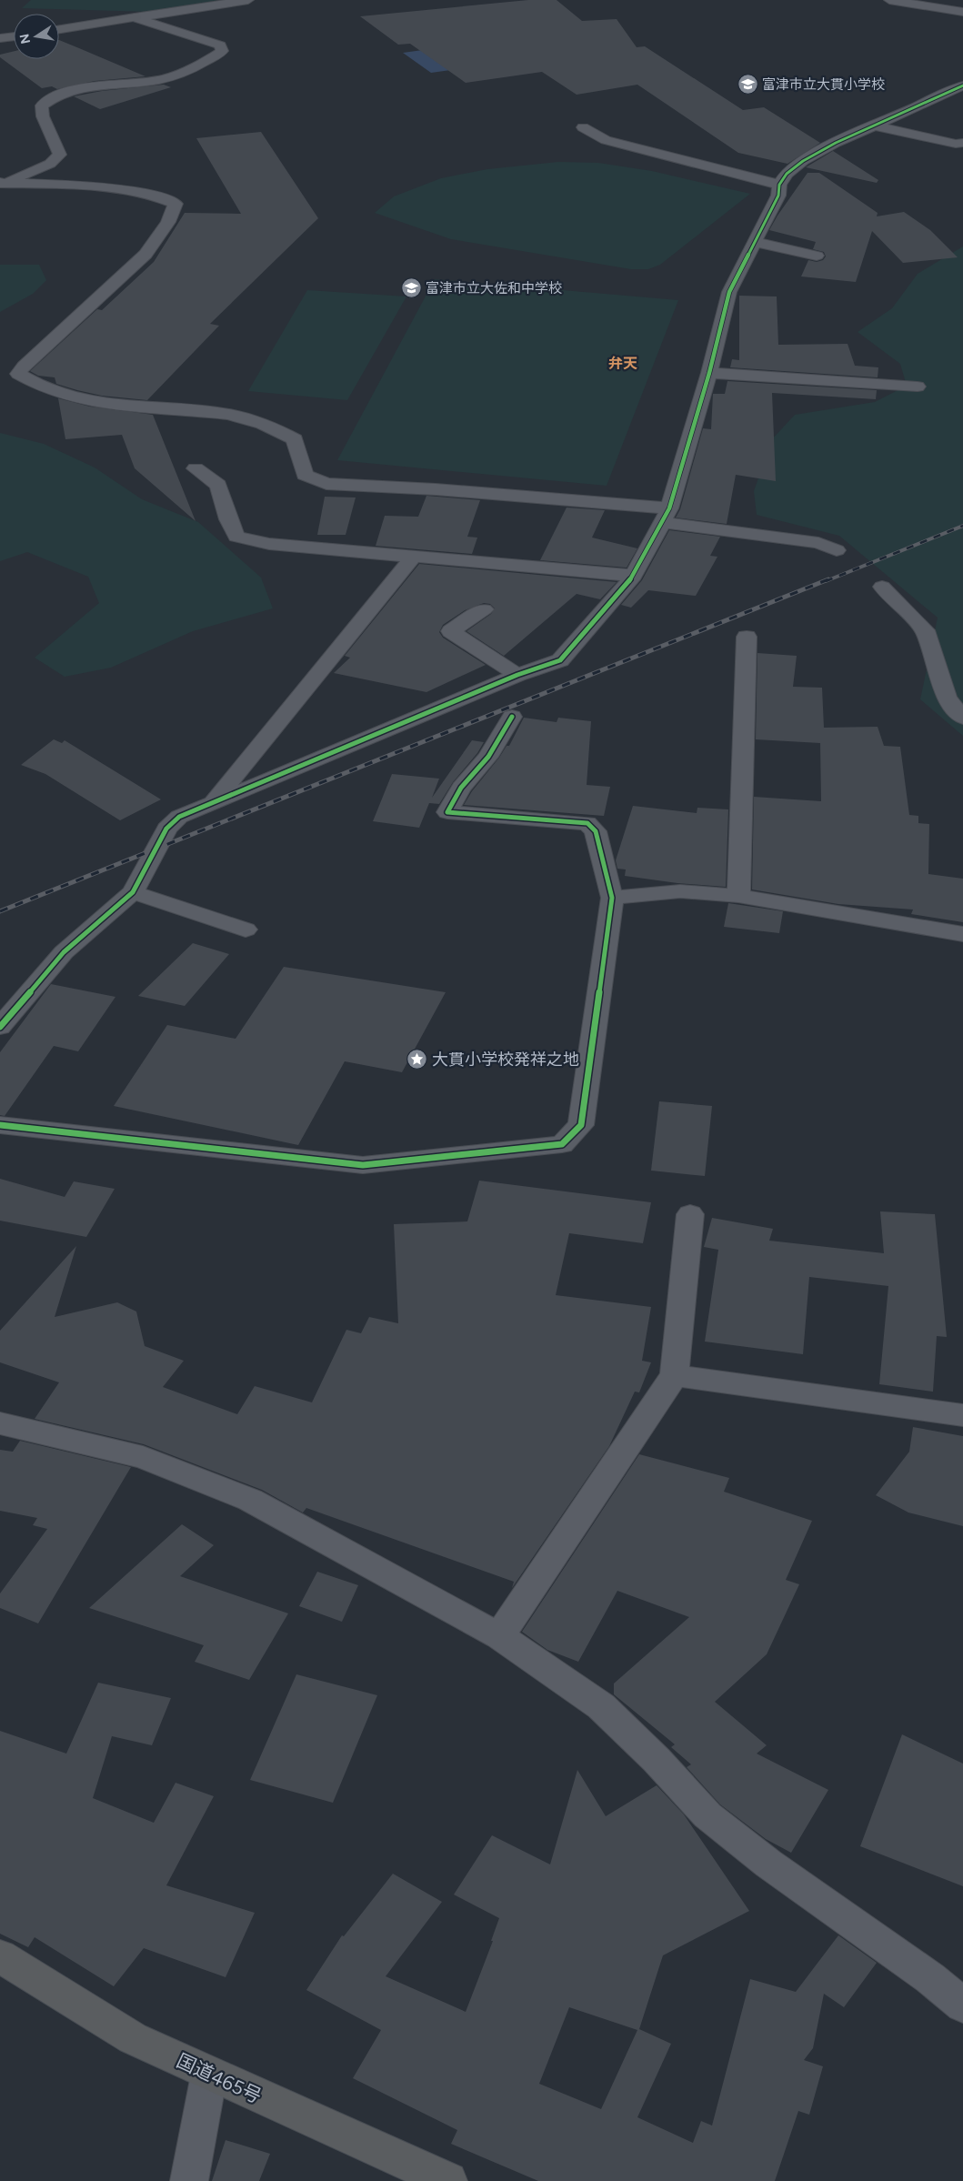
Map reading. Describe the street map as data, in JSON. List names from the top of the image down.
{
  "streets": {
    "highway": ["国道465号"]
  },
  "districts": ["弁天"],
  "places": {
    "school or university": ["富津市立大貫小学校", "富津市立大佐和中学校"],
    "place": ["大貫小学校発祥之地"]
  },
  "north": "left"
}
